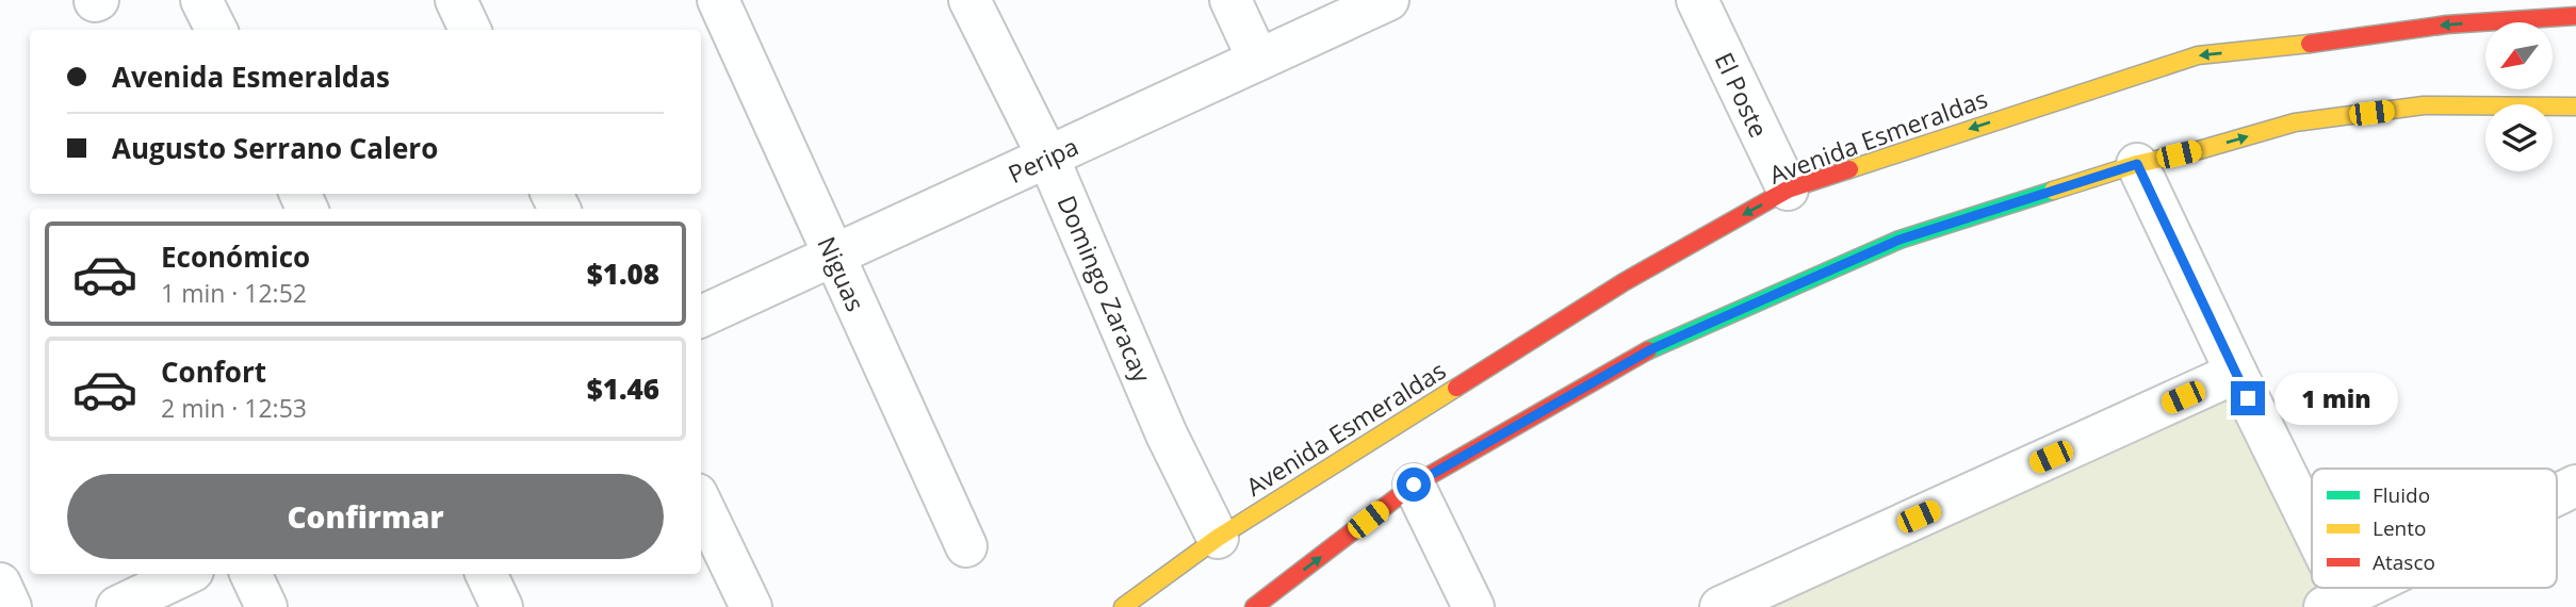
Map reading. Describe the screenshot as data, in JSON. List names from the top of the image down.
{
  "streets": {
    "main road": ["Avenida Esmeraldas"],
    "street": [
      "El Poste",
      "Peripa",
      "Niguas",
      "Domingo Zaracay"
    ]
  },
  "crossings": [
    ["El Poste", "Avenida Esmeraldas"],
    ["Avenida Esmeraldas", "Domingo Zaracay"],
    ["Peripa", "Niguas"],
    ["Peripa", "Domingo Zaracay"]
  ],
  "legend": ["Fluido", "Lento", "Atasco"],
  "north": "bottom left",
  "page": {
    "banner": ["Avenida Esmeraldas", "Augusto Serrano Calero"],
    "list": [
      {
        "name": "Económico",
        "note": "1 min · 12:52",
        "value": "$1.08"
      },
      {
        "name": "Confort",
        "note": "2 min · 12:53",
        "value": "$1.46"
      }
    ],
    "bubble": "1 min",
    "buttons": "Confirmar"
  }
}
